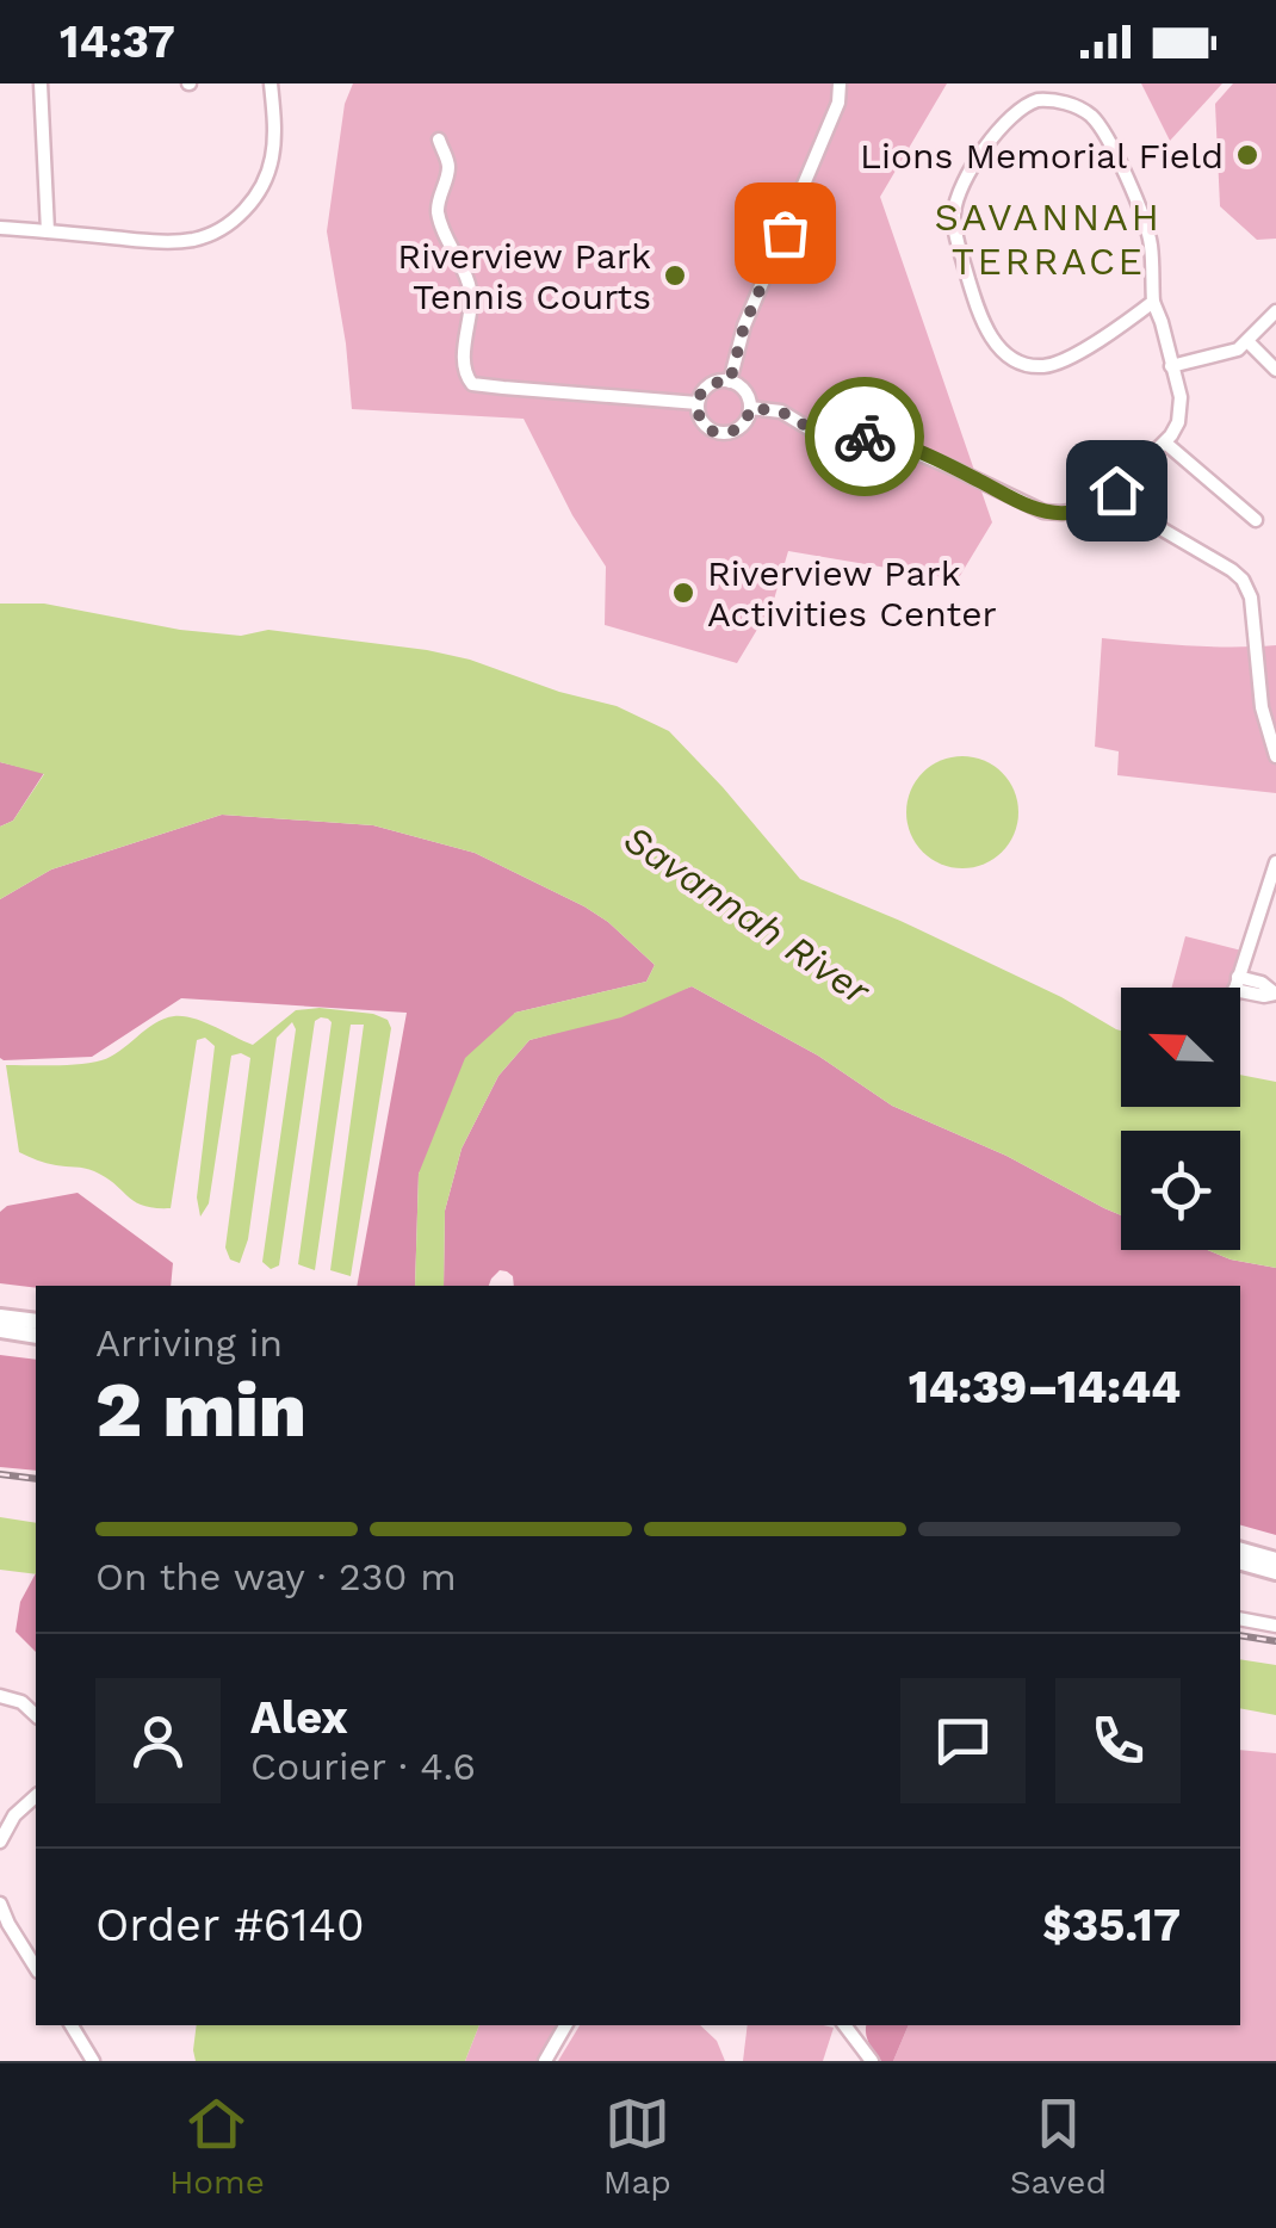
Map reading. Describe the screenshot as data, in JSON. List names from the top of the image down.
{
  "districts": ["SAVANNAH TERRACE"],
  "water": ["Savannah River"],
  "places": ["Lions Memorial Field", "Riverview Park Tennis Courts", "Riverview Park Activities Center"],
  "north": "top left",
  "page": {
    "status": "14:37",
    "heading": ["2 min", "Arriving in", "14:39–14:44"],
    "panel": [
      "Alex",
      "Courier · 4.6",
      "Order #6140",
      "$35.17"
    ],
    "bar": "On the way · 230 m",
    "tabs": ["Home", "Map", "Saved"]
  }
}
